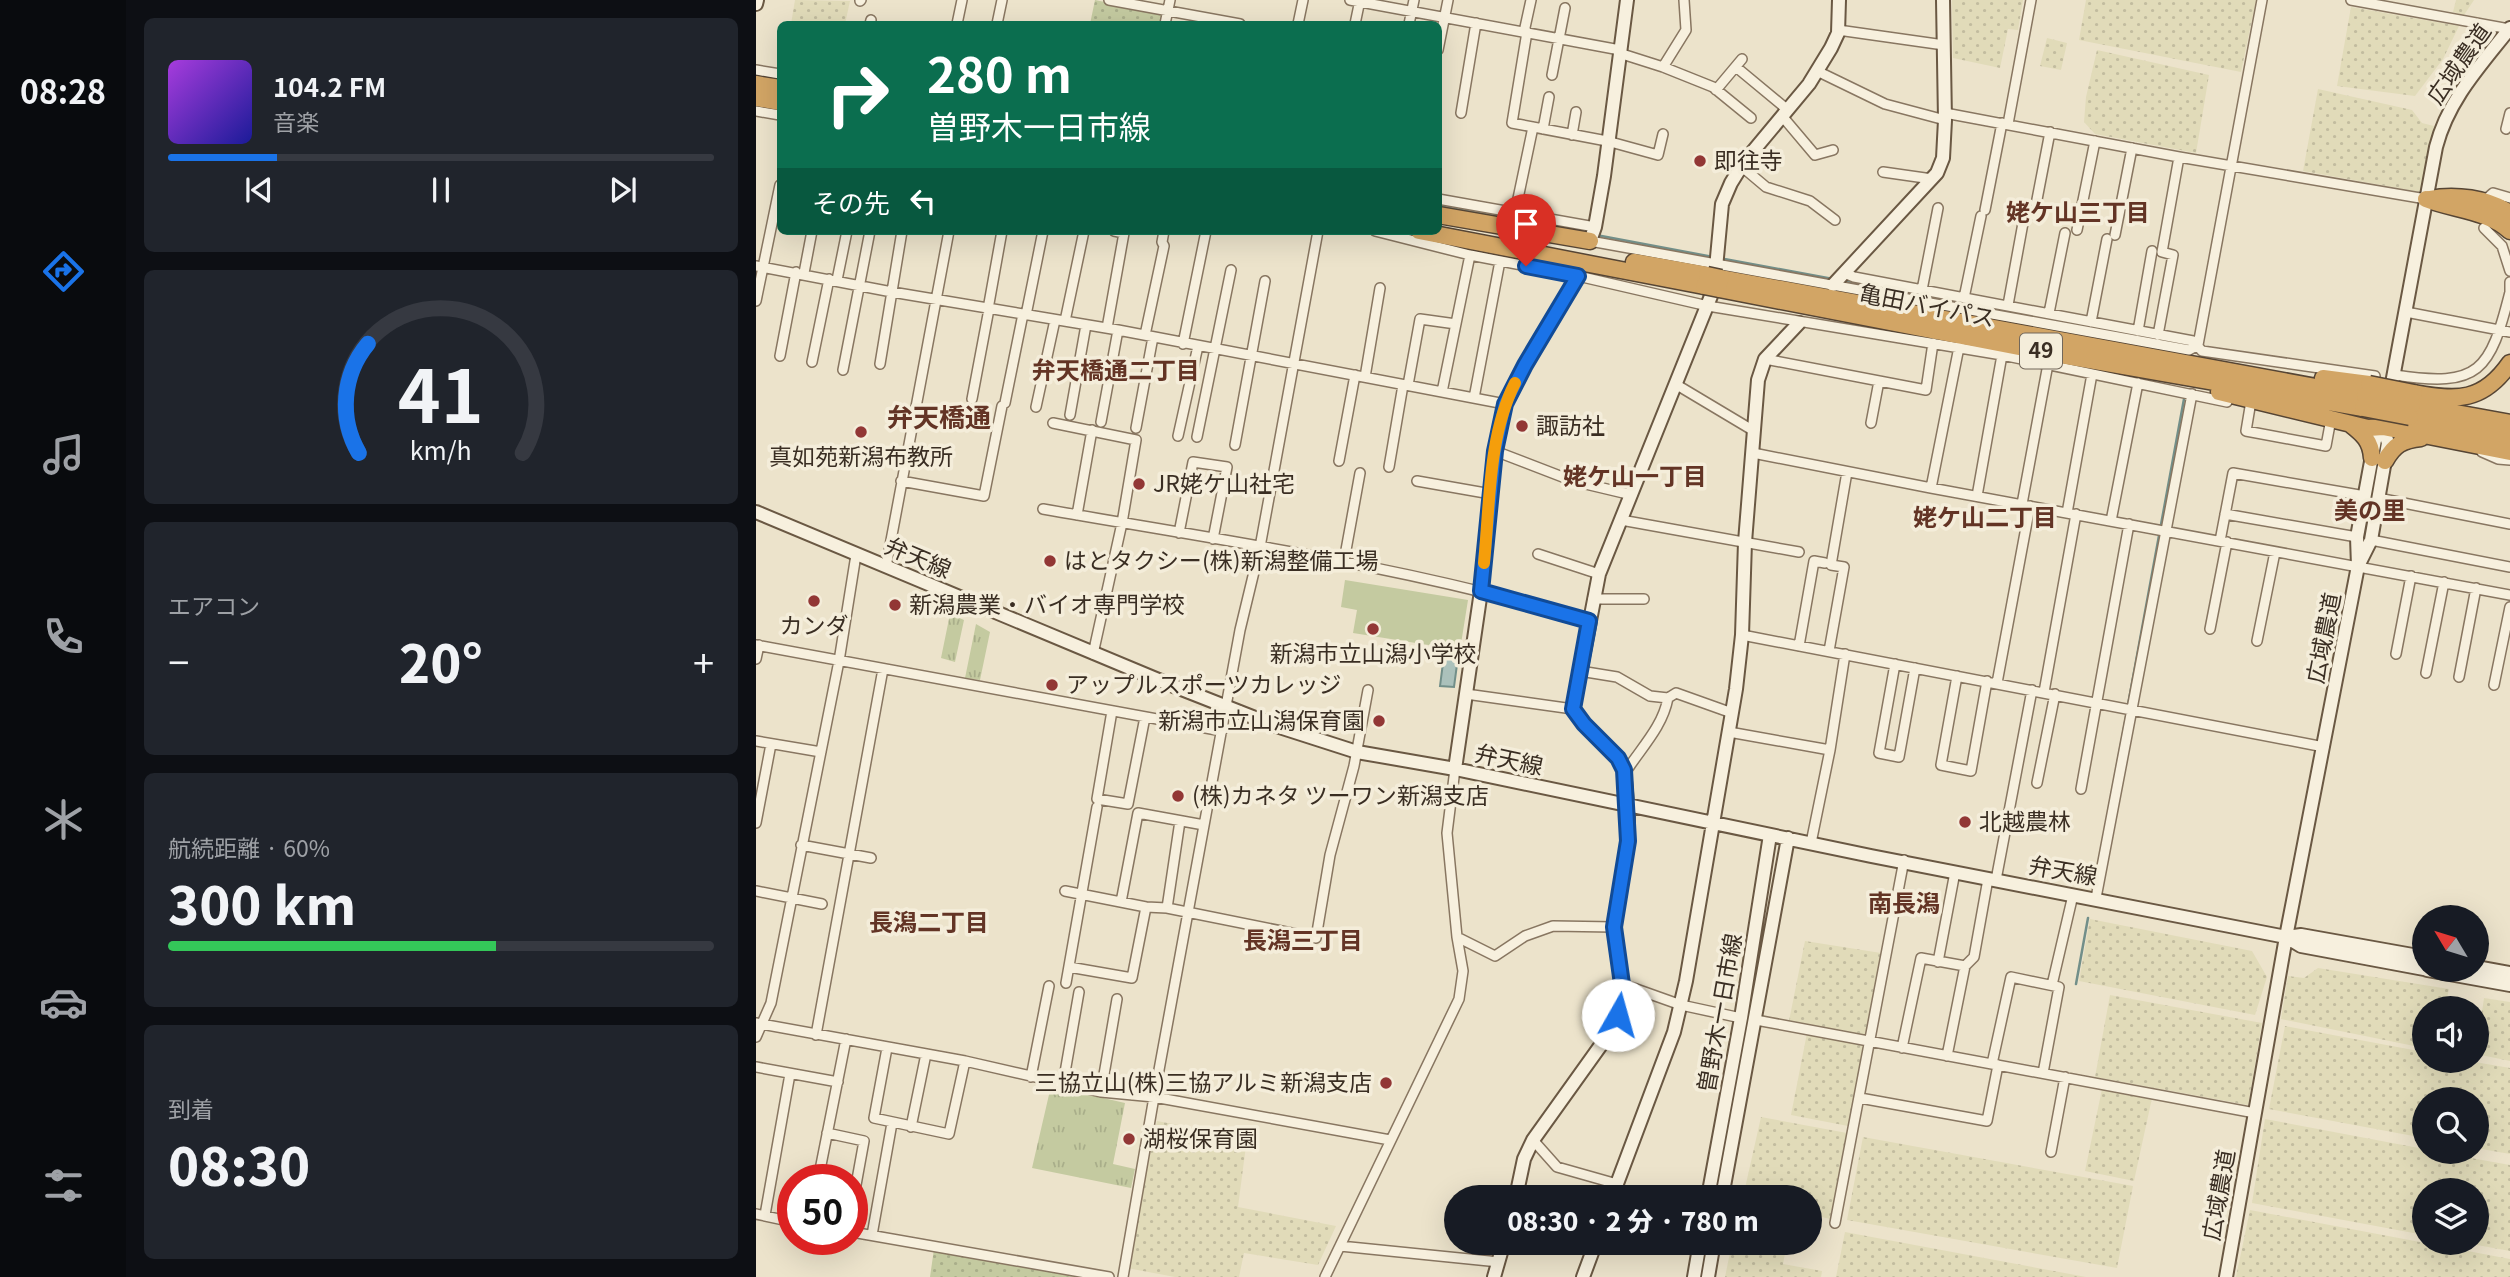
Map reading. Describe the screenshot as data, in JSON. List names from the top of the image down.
{
  "streets": {
    "highway": ["亀田バイパス", "49"],
    "street": ["広域農道", "弁天線", "曽野木一日市線"]
  },
  "crossings": [
    ["広域農道", "弁天線"],
    ["弁天線", "曽野木一日市線"]
  ],
  "districts": [
    "姥ケ山三丁目",
    "弁天橋通二丁目",
    "弁天橋通",
    "姥ケ山一丁目",
    "美の里",
    "姥ケ山二丁目",
    "南長潟",
    "長潟二丁目",
    "長潟三丁目"
  ],
  "places": [
    "即往寺",
    "諏訪社",
    "真如苑新潟布教所",
    "JR姥ケ山社宅",
    "はとタクシー(株)新潟整備工場",
    "カンダ",
    "新潟農業・バイオ専門学校",
    "新潟市立山潟小学校",
    "アップルスポーツカレッジ",
    "新潟市立山潟保育園",
    "(株)カネタ ツーワン新潟支店",
    "北越農林",
    "三協立山(株)三協アルミ新潟支店",
    "湖桜保育園"
  ],
  "north": "top left",
  "page": {
    "tabs": "08:28",
    "turn": ["280 m", "曽野木一日市線"],
    "song": ["104.2 FM", "音楽"],
    "then": "その先",
    "tile": [
      "エアコン",
      ["航続距離 · 60%", "300 km"],
      ["到着", "08:30"]
    ],
    "heat": ["−", "20°", "+"],
    "limit": "50",
    "trip": "08:30 · 2 分 · 780 m",
    "gauge": ["41", "km/h"]
  }
}
